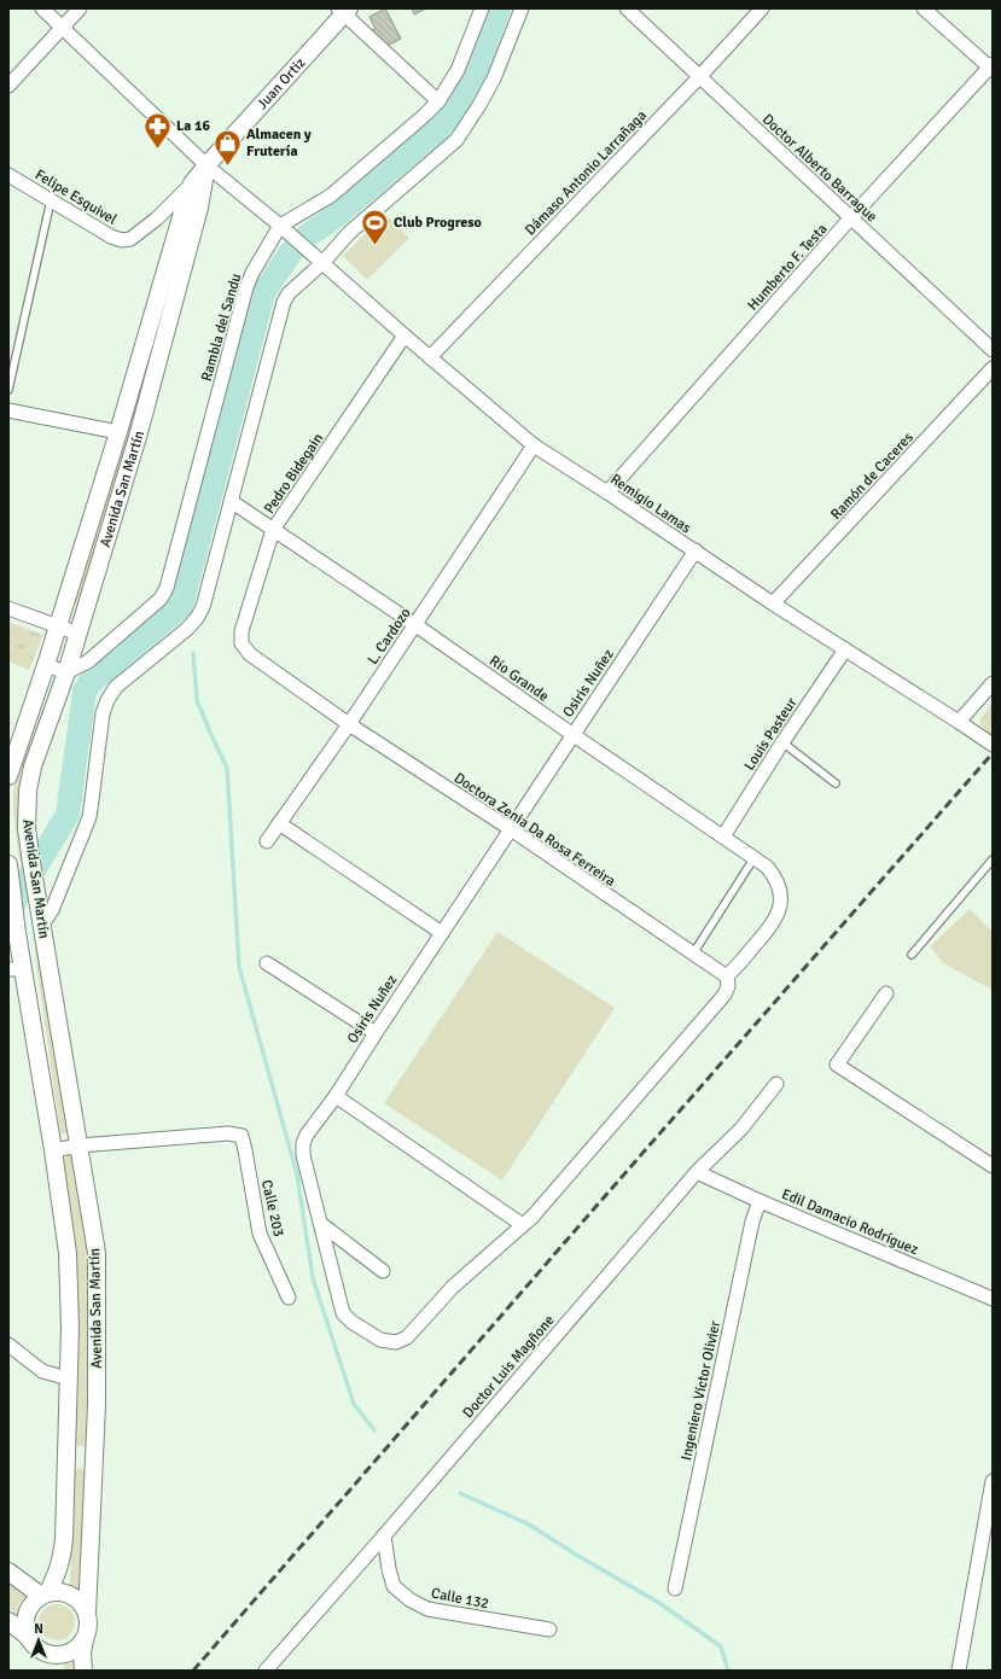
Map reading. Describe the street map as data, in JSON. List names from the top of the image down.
{
  "streets": {
    "street": [
      "Juan Ortiz",
      "Doctor Alberto Barrague",
      "Dámaso Antonio Larrañaga",
      "Felipe Esquivel",
      "Humberto F. Testa",
      "Rambla del Sandu",
      "Pedro Bidegain",
      "Ramón de Caceres",
      "Avenida San Martín",
      "Remigio Lamas",
      "L. Cardozo",
      "Río Grande",
      "Osiris Nuñez",
      "Louis Pasteur",
      "Doctora Zenia Da Rosa Ferreira",
      "Calle 203",
      "Edil Damacio Rodríguez",
      "Doctor Luis Magñone",
      "Ingeniero Víctor Olivier",
      "Calle 132"
    ]
  },
  "crossings": [
    ["Juan Ortiz", "Felipe Esquivel"],
    ["Juan Ortiz", "Avenida San Martín"],
    ["Juan Ortiz", "Remigio Lamas"],
    ["Doctor Alberto Barrague", "Dámaso Antonio Larrañaga"],
    ["Doctor Alberto Barrague", "Humberto F. Testa"],
    ["Dámaso Antonio Larrañaga", "Remigio Lamas"],
    ["Humberto F. Testa", "Remigio Lamas"],
    ["Rambla del Sandu", "Avenida San Martín"],
    ["Rambla del Sandu", "Remigio Lamas"],
    ["Pedro Bidegain", "Remigio Lamas"],
    ["Pedro Bidegain", "Río Grande"],
    ["Pedro Bidegain", "Doctora Zenia Da Rosa Ferreira"],
    ["Ramón de Caceres", "Remigio Lamas"],
    ["Avenida San Martín", "Remigio Lamas"],
    ["Avenida San Martín", "Calle 203"],
    ["Remigio Lamas", "L. Cardozo"],
    ["Remigio Lamas", "Osiris Nuñez"],
    ["Remigio Lamas", "Louis Pasteur"],
    ["L. Cardozo", "Río Grande"],
    ["L. Cardozo", "Doctora Zenia Da Rosa Ferreira"],
    ["Río Grande", "Osiris Nuñez"],
    ["Río Grande", "Louis Pasteur"],
    ["Río Grande", "Doctora Zenia Da Rosa Ferreira"],
    ["Osiris Nuñez", "Doctora Zenia Da Rosa Ferreira"],
    ["Edil Damacio Rodríguez", "Doctor Luis Magñone"],
    ["Edil Damacio Rodríguez", "Ingeniero Víctor Olivier"],
    ["Doctor Luis Magñone", "Calle 132"]
  ],
  "places": {
    "pharmacy": ["La 16"],
    "shop": ["Almacen y Frutería"],
    "sports": ["Club Progreso"]
  },
  "north": "top"
}
